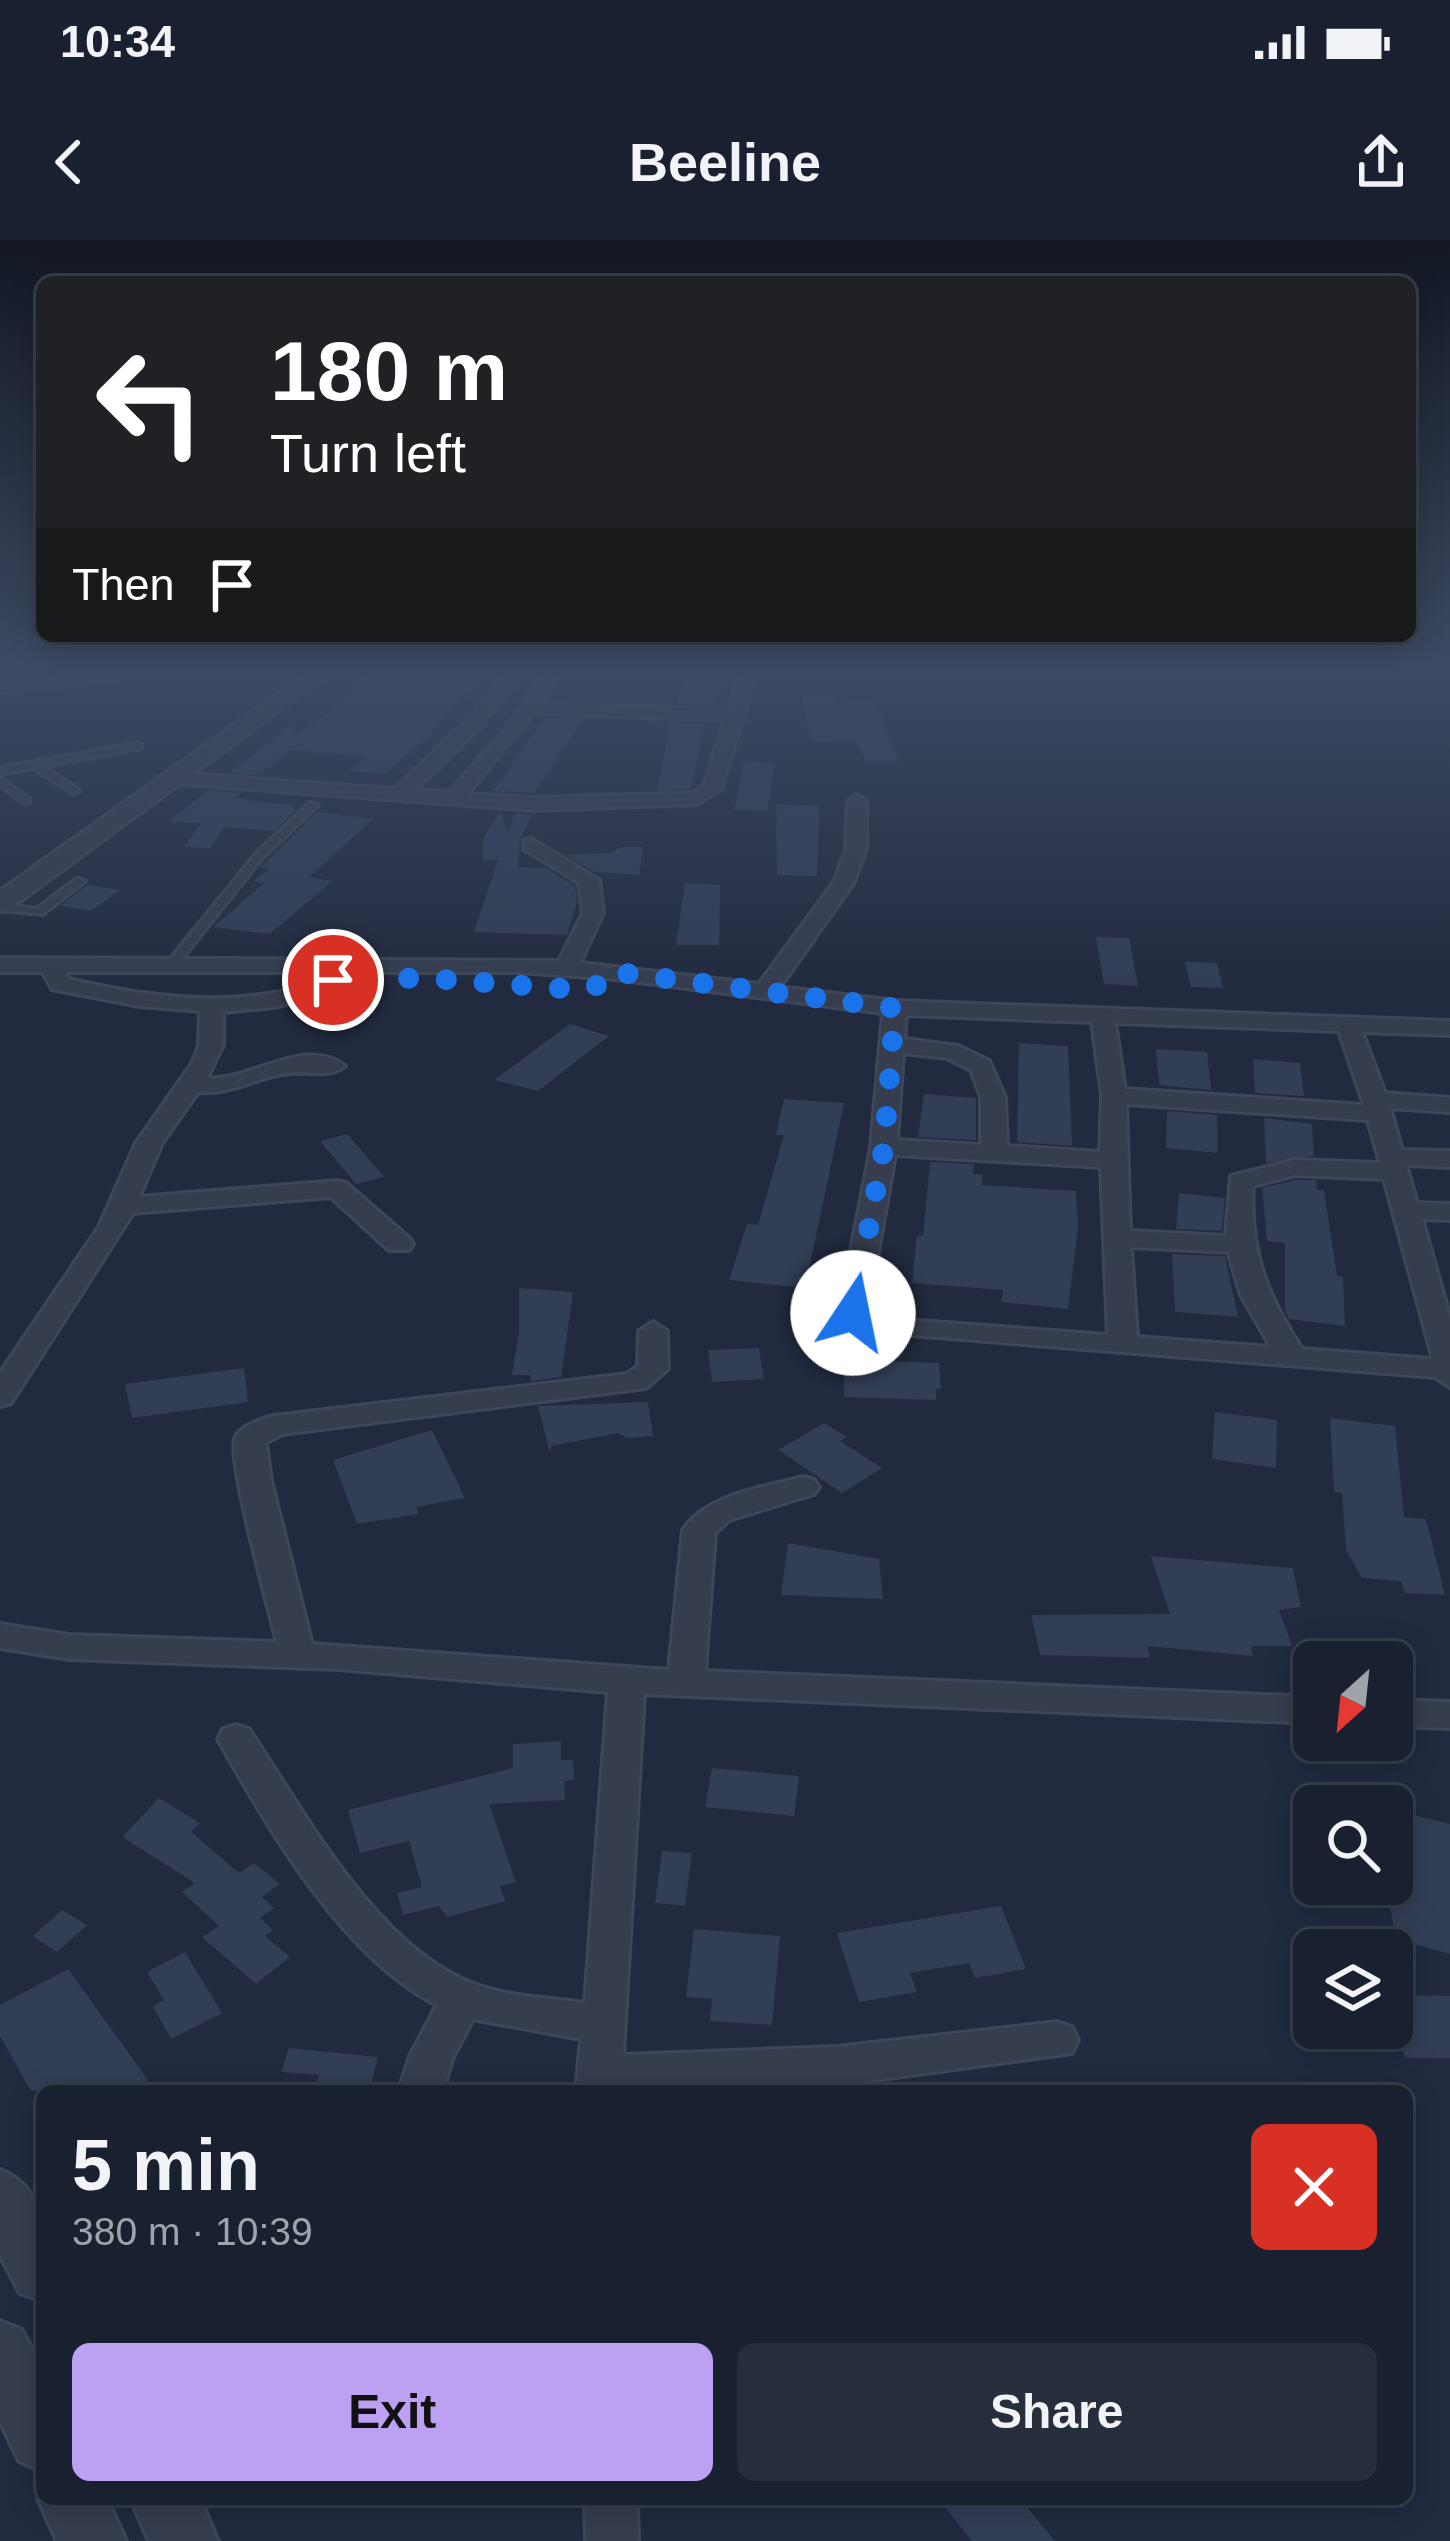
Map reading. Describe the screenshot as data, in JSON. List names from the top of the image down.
{
  "north": "bottom left",
  "page": {
    "status": "10:34",
    "header": "Beeline",
    "turn": ["180 m", "Turn left"],
    "then": "Then",
    "heading": ["5 min", "380 m · 10:39"],
    "buttons": ["Exit", "Share"]
  }
}
